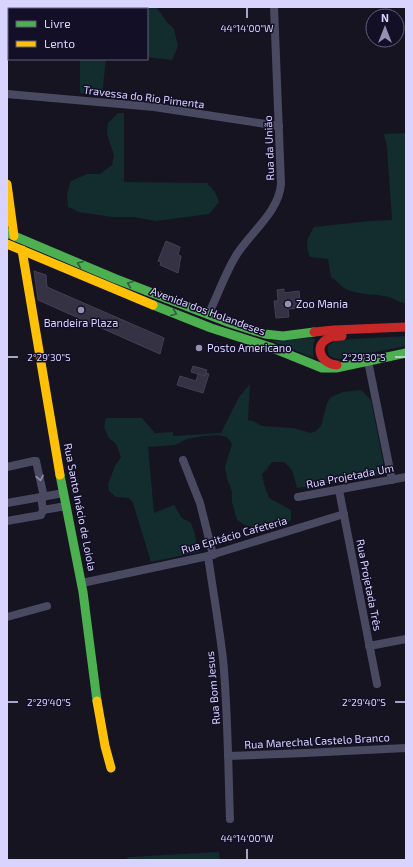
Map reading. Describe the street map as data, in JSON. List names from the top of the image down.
{
  "streets": {
    "main road": ["Avenida dos Holandeses", "Rua Santo Inácio de Loiola"],
    "street": [
      "Travessa do Rio Pimenta",
      "Rua da União",
      "Rua Projetada Um",
      "Rua Epitácio Cafeteria",
      "Rua Projetada Três",
      "Rua Bom Jesus",
      "Rua Marechal Castelo Branco"
    ]
  },
  "crossings": [
    ["Travessa do Rio Pimenta", "Rua da União"],
    ["Rua da União", "Avenida dos Holandeses"],
    ["Avenida dos Holandeses", "Rua Santo Inácio de Loiola"],
    ["Rua Projetada Um", "Rua Projetada Três"],
    ["Rua Santo Inácio de Loiola", "Rua Epitácio Cafeteria"],
    ["Rua Epitácio Cafeteria", "Rua Projetada Três"],
    ["Rua Epitácio Cafeteria", "Rua Bom Jesus"],
    ["Rua Bom Jesus", "Rua Marechal Castelo Branco"]
  ],
  "places": ["Zoo Mania", "Bandeira Plaza", "Posto Americano"],
  "legend": ["Livre", "Lento"],
  "north": "top",
  "coordinates": ["44°14'00\"W", "2°29'30\"S", "2°29'40\"S"]
}
